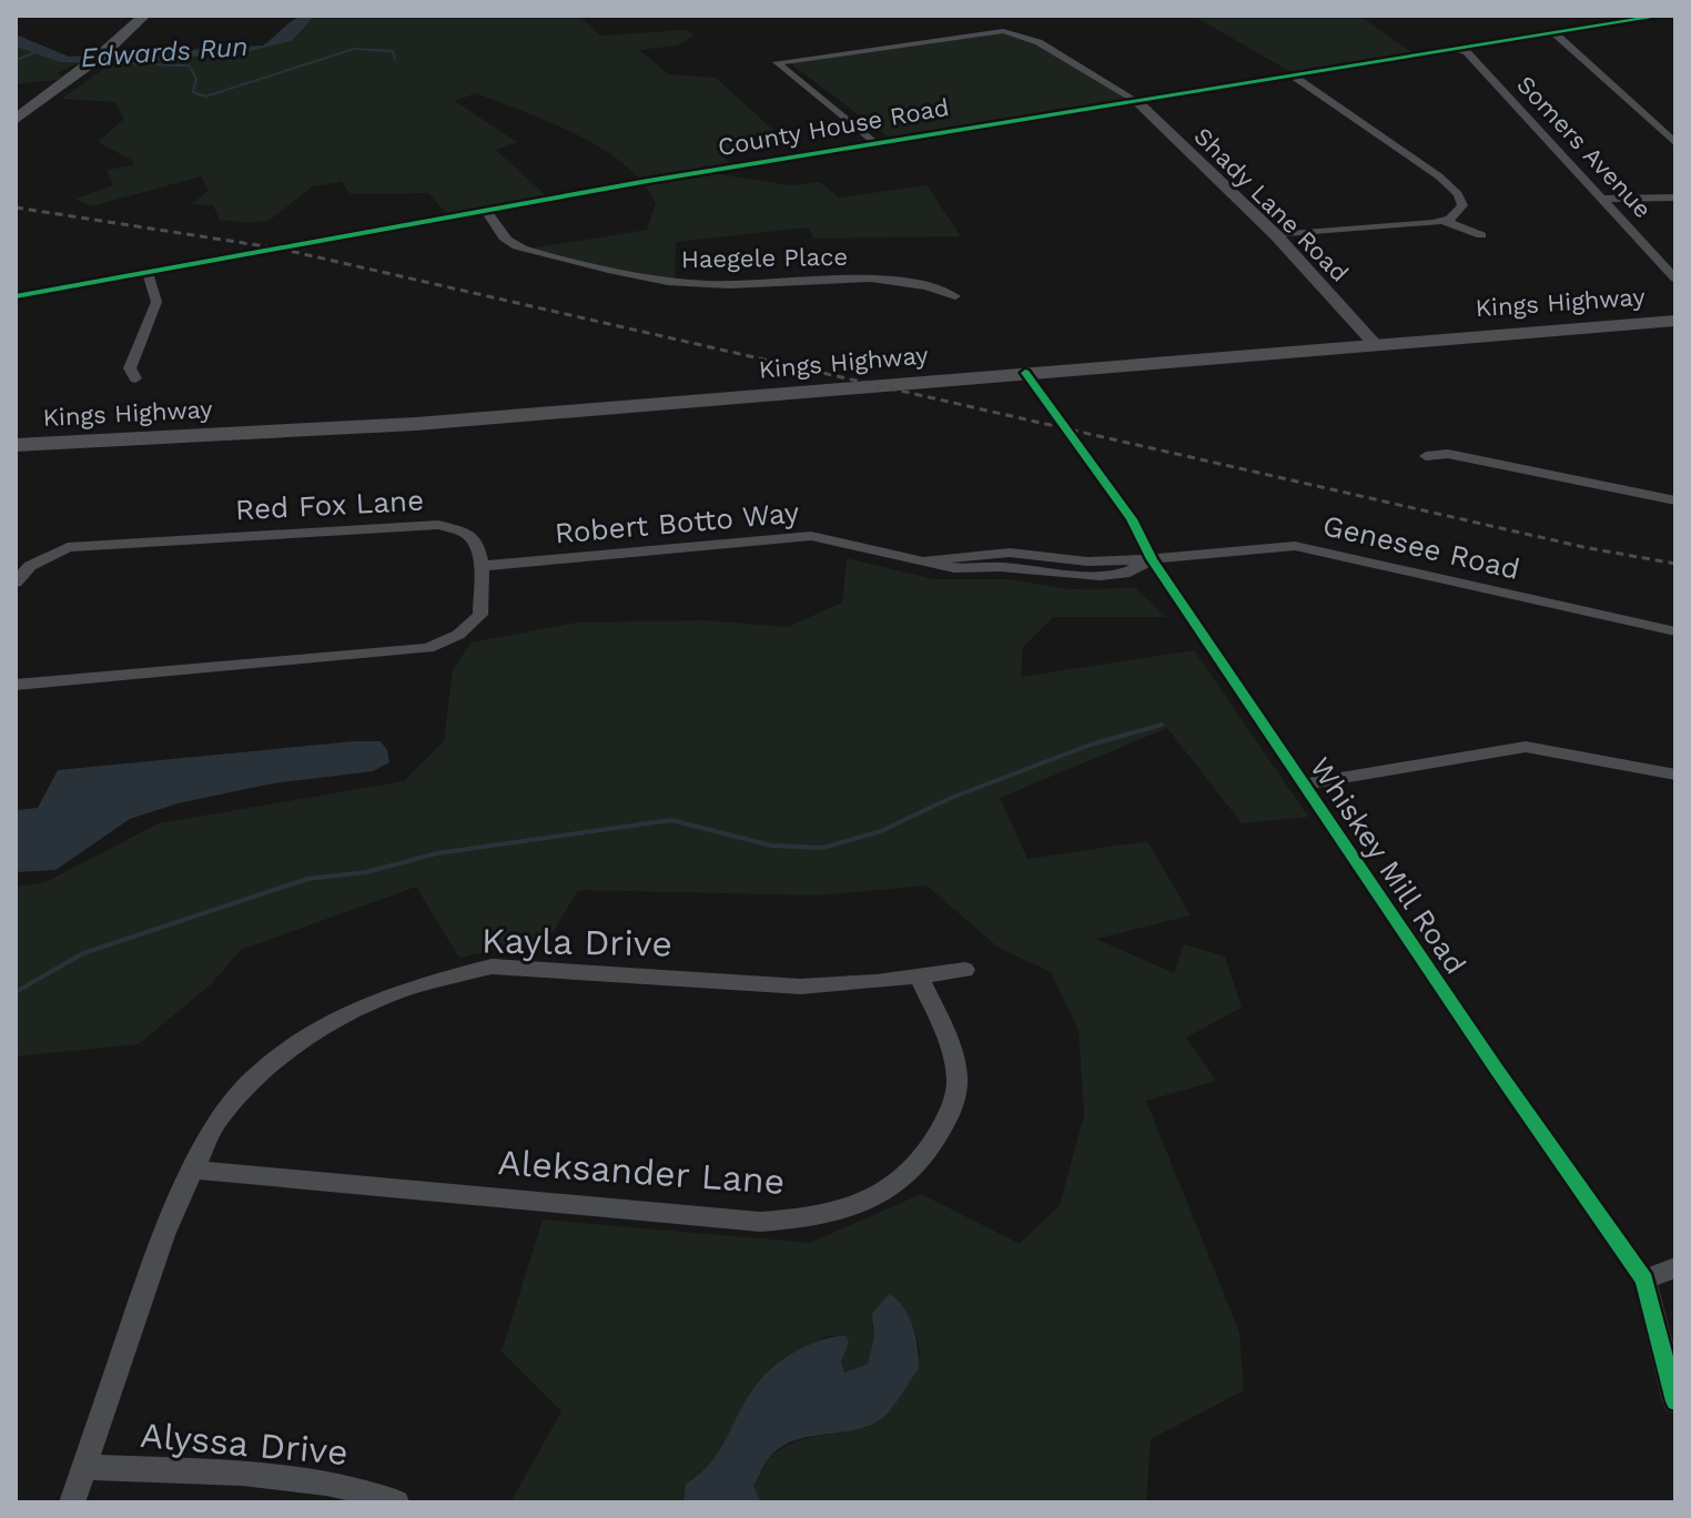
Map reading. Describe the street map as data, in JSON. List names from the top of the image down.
{
  "streets": {
    "main road": ["Kings Highway"],
    "street": [
      "County House Road",
      "Somers Avenue",
      "Shady Lane Road",
      "Haegele Place",
      "Red Fox Lane",
      "Robert Botto Way",
      "Genesee Road",
      "Whiskey Mill Road",
      "Kayla Drive",
      "Aleksander Lane",
      "Alyssa Drive"
    ]
  },
  "crossings": [
    ["County House Road", "Somers Avenue"],
    ["County House Road", "Shady Lane Road"],
    ["County House Road", "Haegele Place"],
    ["Shady Lane Road", "Kings Highway"],
    ["Kings Highway", "Whiskey Mill Road"],
    ["Red Fox Lane", "Robert Botto Way"],
    ["Robert Botto Way", "Genesee Road"],
    ["Robert Botto Way", "Whiskey Mill Road"],
    ["Genesee Road", "Whiskey Mill Road"],
    ["Kayla Drive", "Aleksander Lane"],
    ["Kayla Drive", "Alyssa Drive"]
  ],
  "water": ["Edwards Run"]
}
